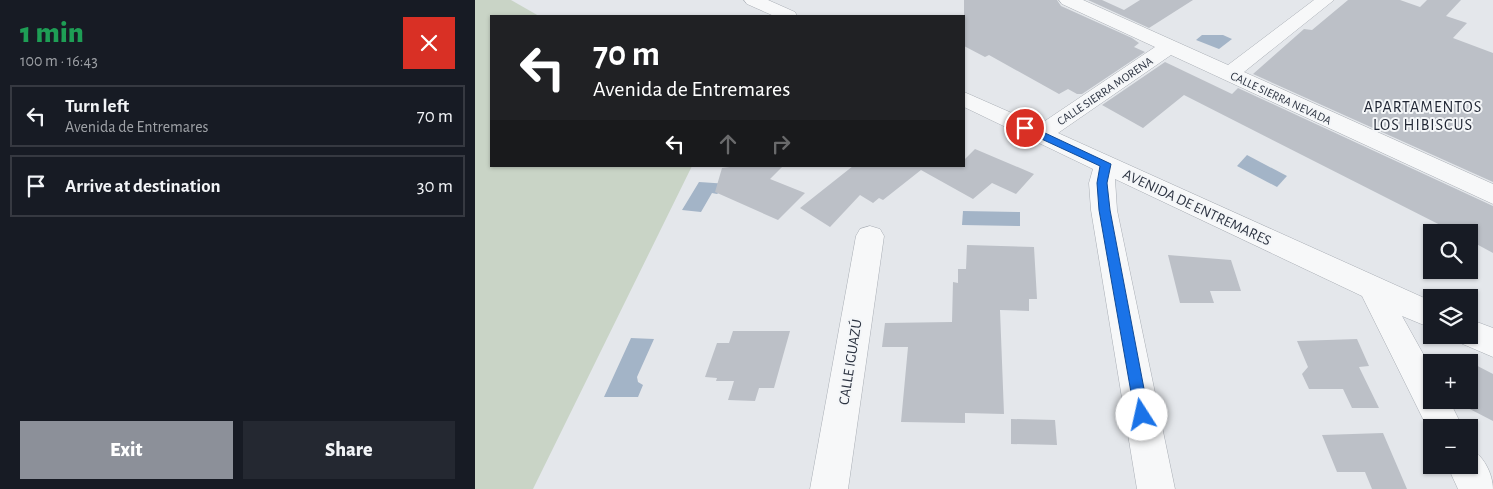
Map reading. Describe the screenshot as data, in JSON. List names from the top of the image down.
{
  "streets": {
    "street": [
      "CALLE SIERRA MORENA",
      "CALLE SIERRA NEVADA",
      "AVENIDA DE ENTREMARES",
      "CALLE IGUAZÚ"
    ]
  },
  "crossings": [
    ["CALLE SIERRA MORENA", "CALLE SIERRA NEVADA"],
    ["CALLE SIERRA MORENA", "AVENIDA DE ENTREMARES"]
  ],
  "districts": ["APARTAMENTOS LOS HIBISCUS"],
  "page": {
    "heading": ["1 min", "100 m · 16:43"],
    "turn": ["70 m", "Avenida de Entremares"],
    "list": [
      {
        "name": "Turn left",
        "note": "Avenida de Entremares",
        "value": "70 m"
      },
      {
        "name": "Arrive at destination",
        "value": "30 m"
      }
    ],
    "map_buttons": ["+", "−"],
    "buttons": ["Exit", "Share"]
  }
}
